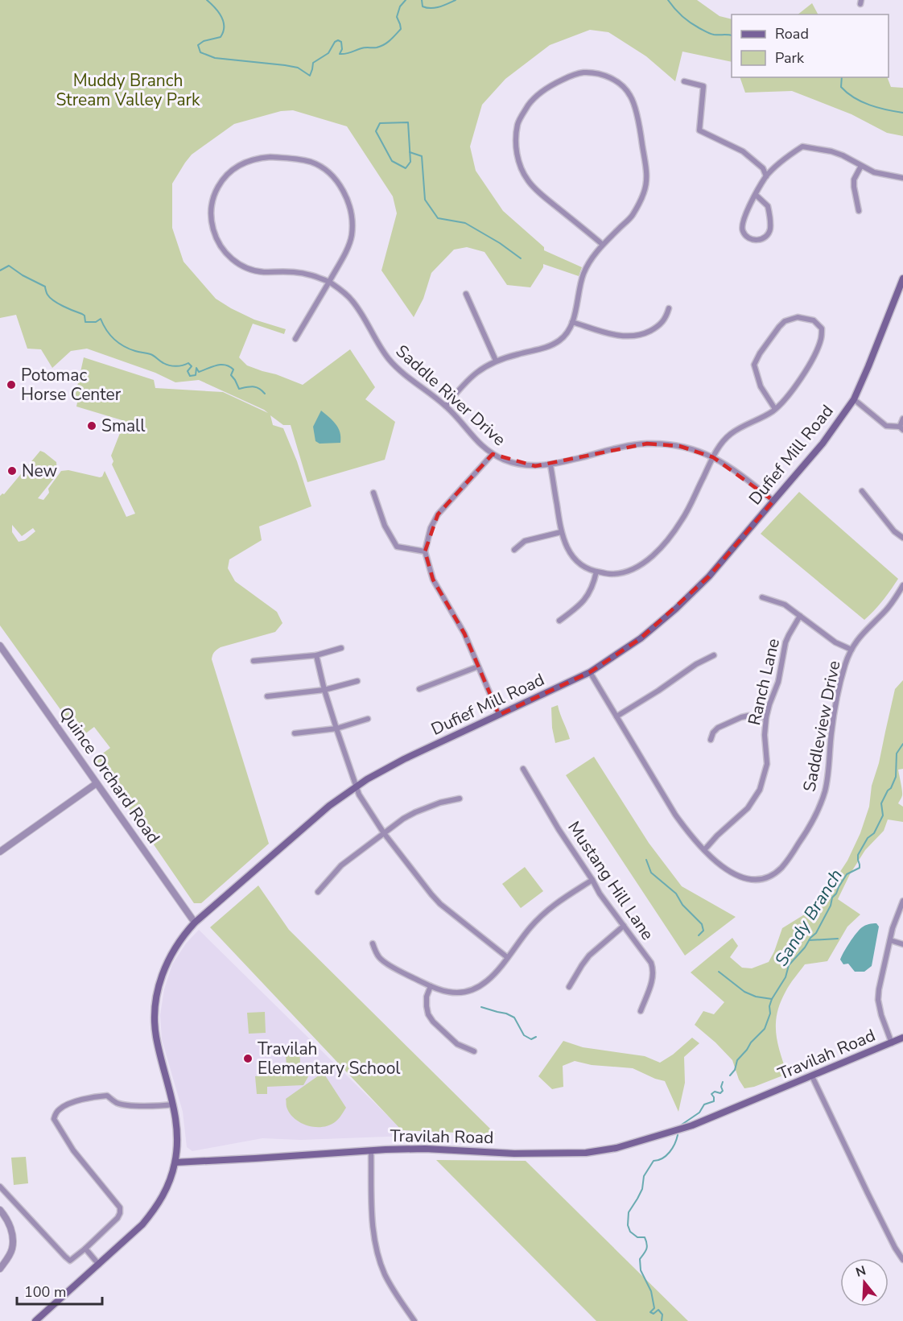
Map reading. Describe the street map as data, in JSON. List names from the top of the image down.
{
  "streets": {
    "main road": ["Dufief Mill Road", "Travilah Road"],
    "street": [
      "Saddle River Drive",
      "Ranch Lane",
      "Saddleview Drive",
      "Quince Orchard Road",
      "Mustang Hill Lane"
    ]
  },
  "crossings": [
    ["Saddle River Drive", "Dufief Mill Road"],
    ["Dufief Mill Road", "Saddleview Drive"],
    ["Dufief Mill Road", "Quince Orchard Road"],
    ["Dufief Mill Road", "Travilah Road"],
    ["Ranch Lane", "Saddleview Drive"]
  ],
  "water": ["Sandy Branch"],
  "parks": ["Muddy Branch Stream Valley Park"],
  "places": [
    "Potomac Horse Center",
    "Small",
    "New",
    "Travilah Elementary School"
  ],
  "legend": ["Road", "Park"],
  "scale_bar": "100 m",
  "north": "top"
}
